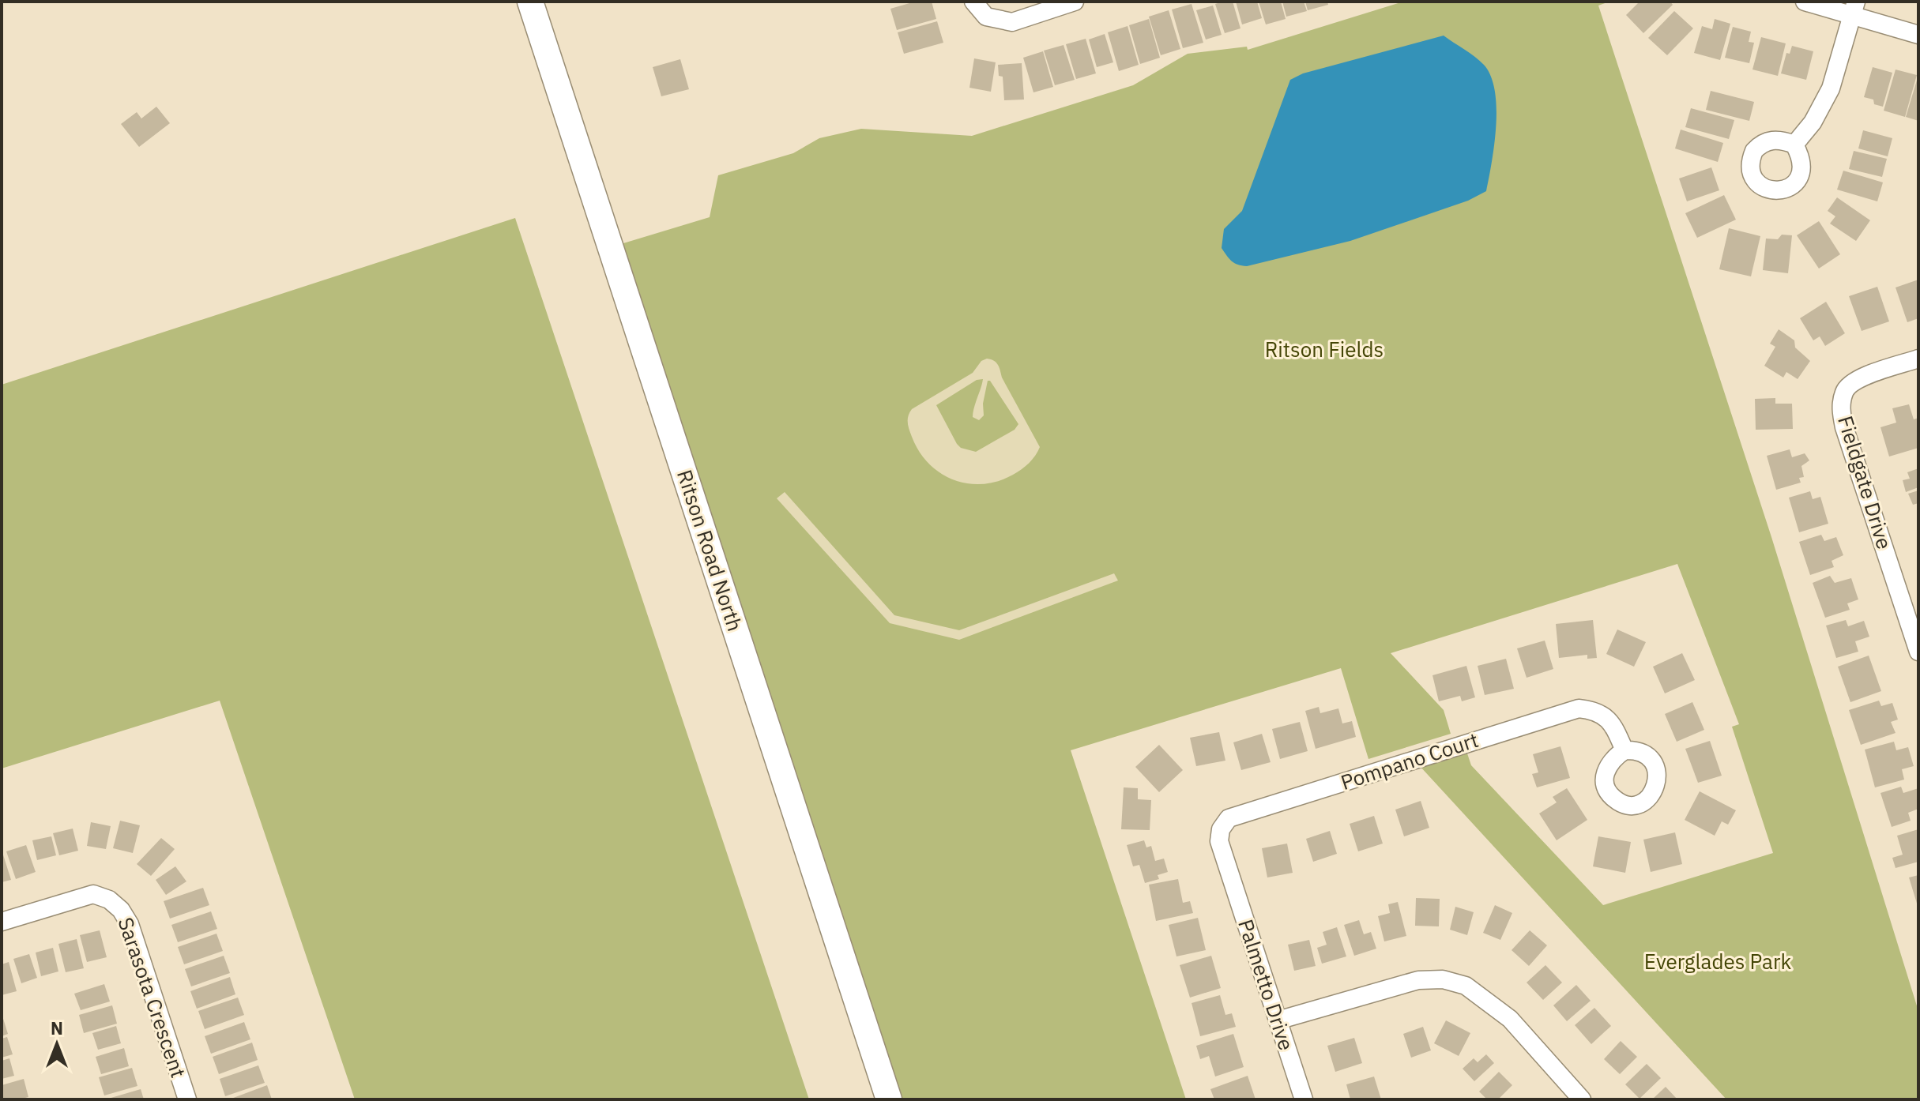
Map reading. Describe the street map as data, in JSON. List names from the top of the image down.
{
  "streets": {
    "main road": ["Ritson Road North"],
    "street": [
      "Fieldgate Drive",
      "Pompano Court",
      "Palmetto Drive",
      "Sarasota Crescent"
    ]
  },
  "crossings": [
    ["Pompano Court", "Palmetto Drive"]
  ],
  "parks": ["Ritson Fields", "Everglades Park"],
  "north": "top"
}
